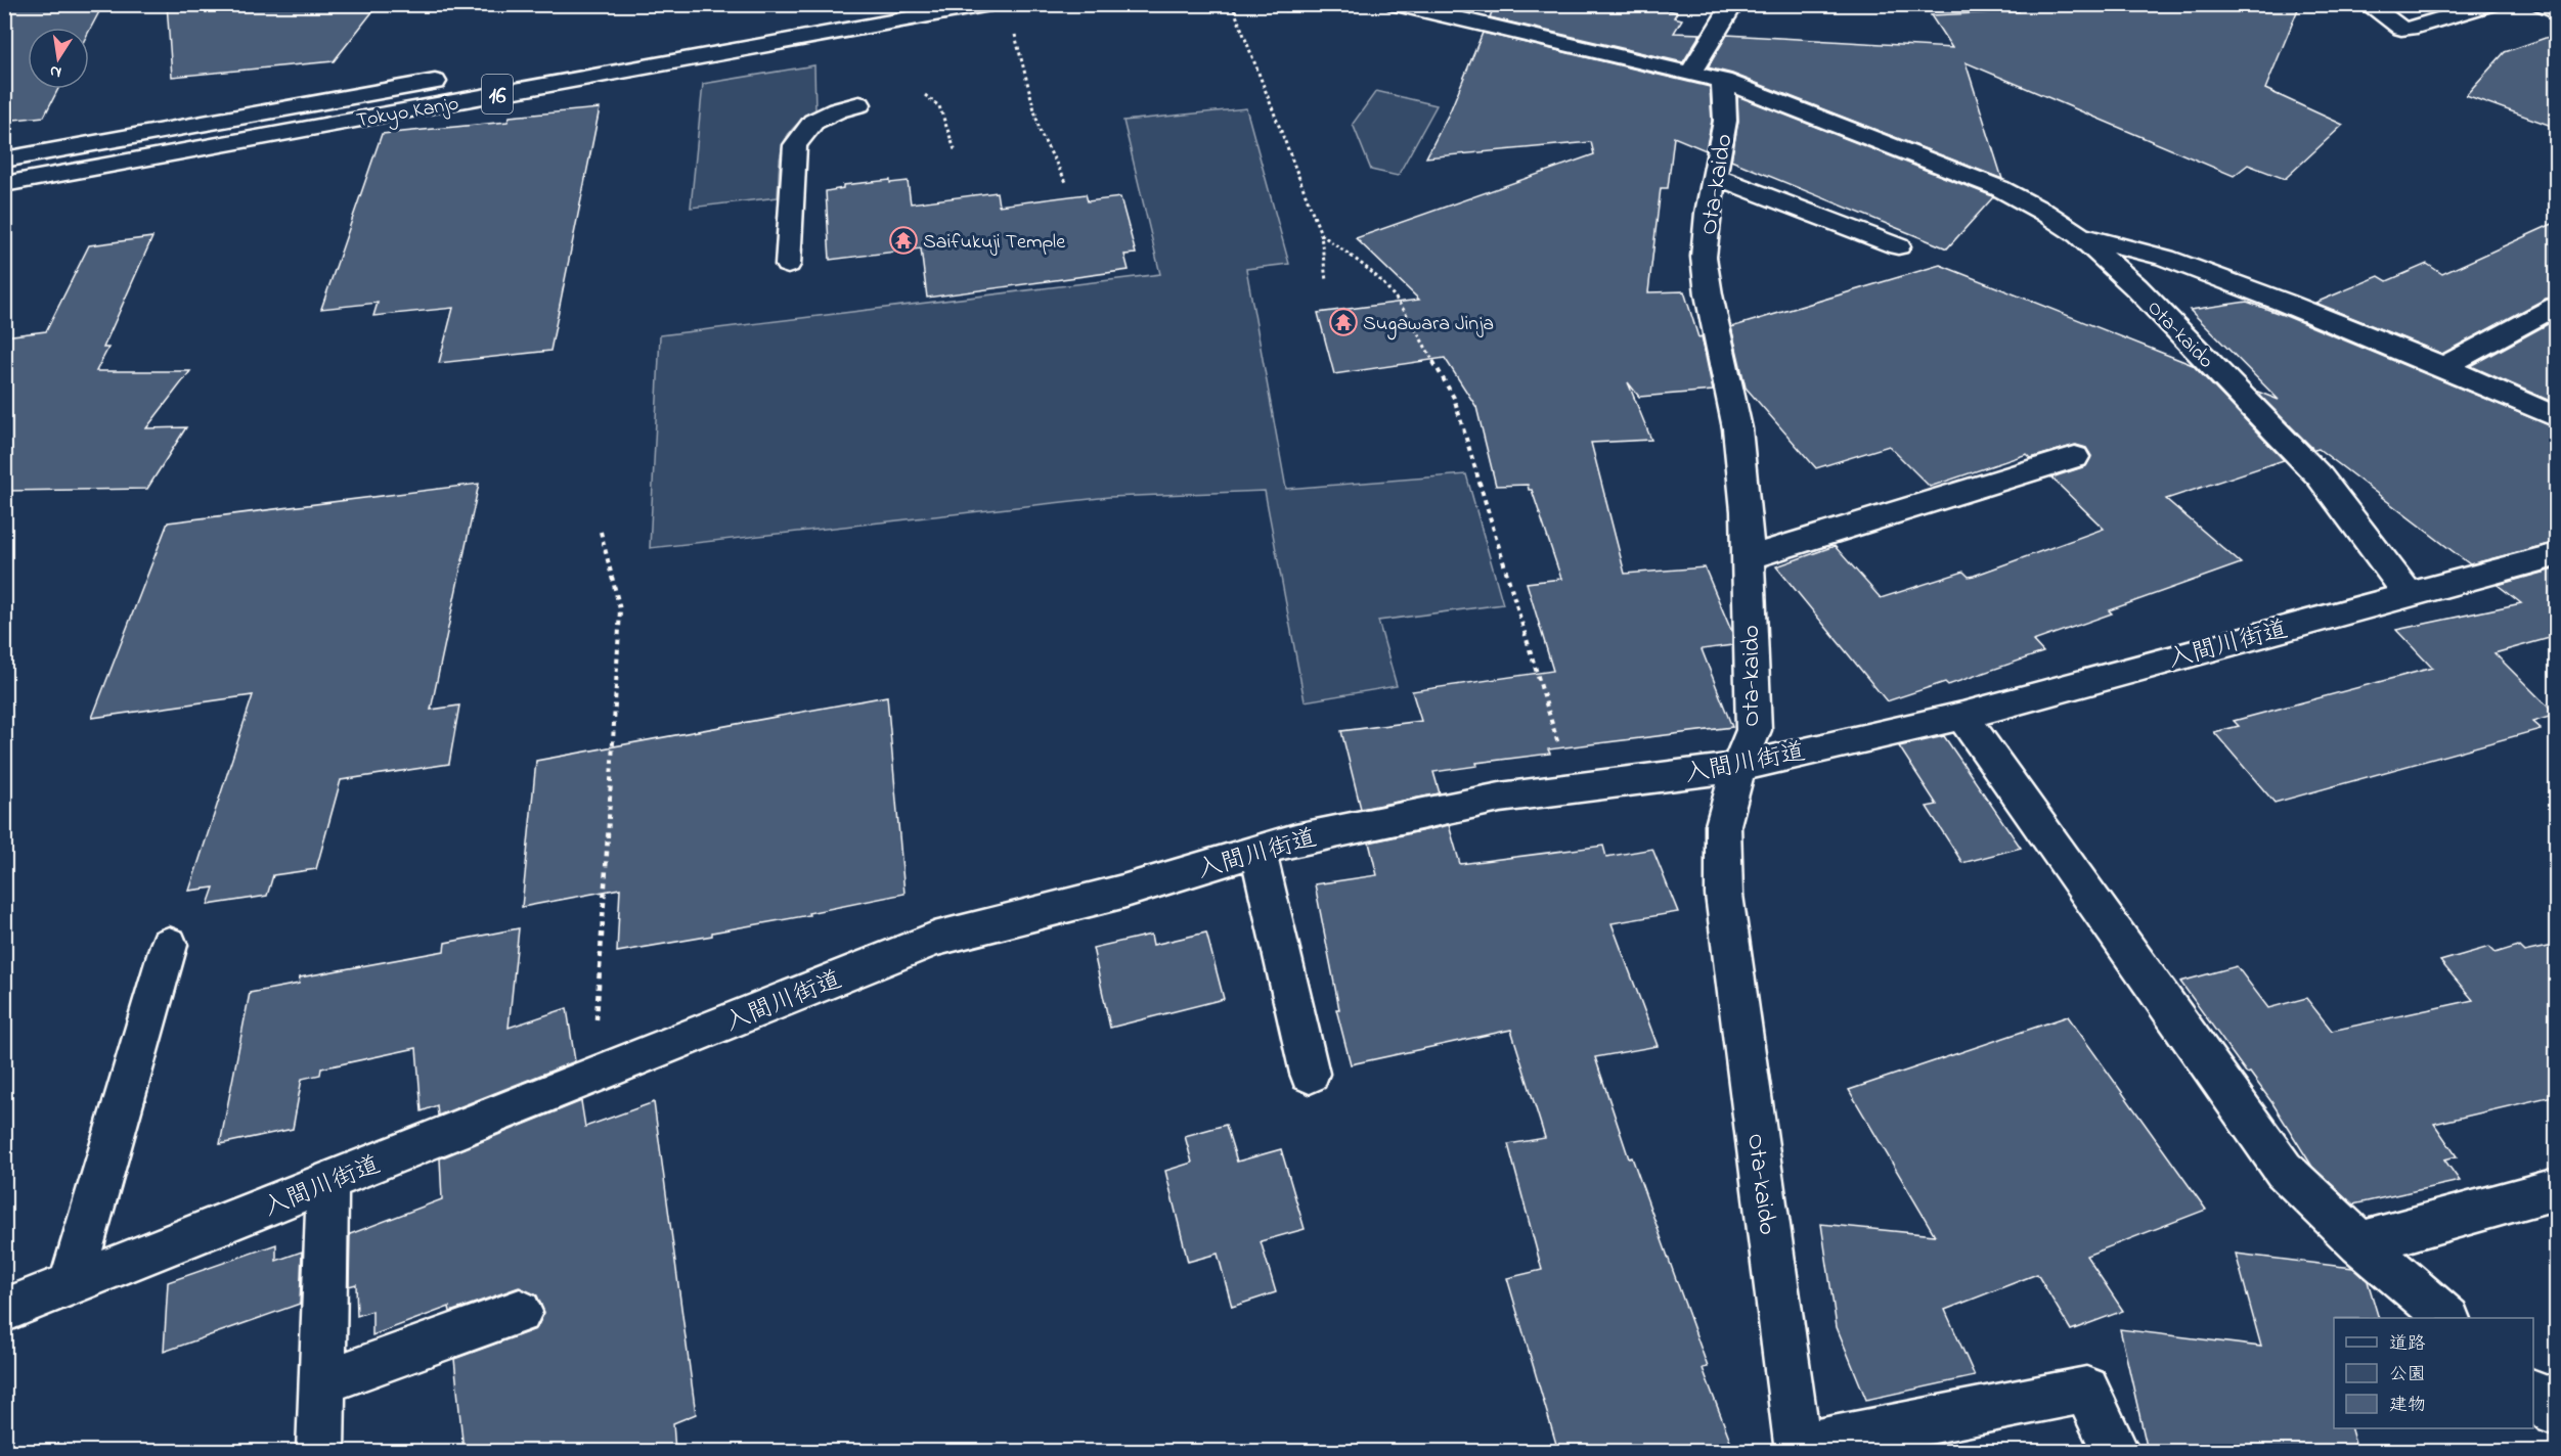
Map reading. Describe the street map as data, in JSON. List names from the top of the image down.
{
  "streets": {
    "main road": [
      "16",
      "Tokyo Kanjo",
      "Ota-kaido",
      "入間川街道"
    ]
  },
  "crossings": [
    ["Ota-kaido", "入間川街道"]
  ],
  "places": {
    "temple": ["Saifukuji Temple", "Sugawara Jinja"]
  },
  "legend": ["道路", "公園", "建物"],
  "north": "bottom"
}
